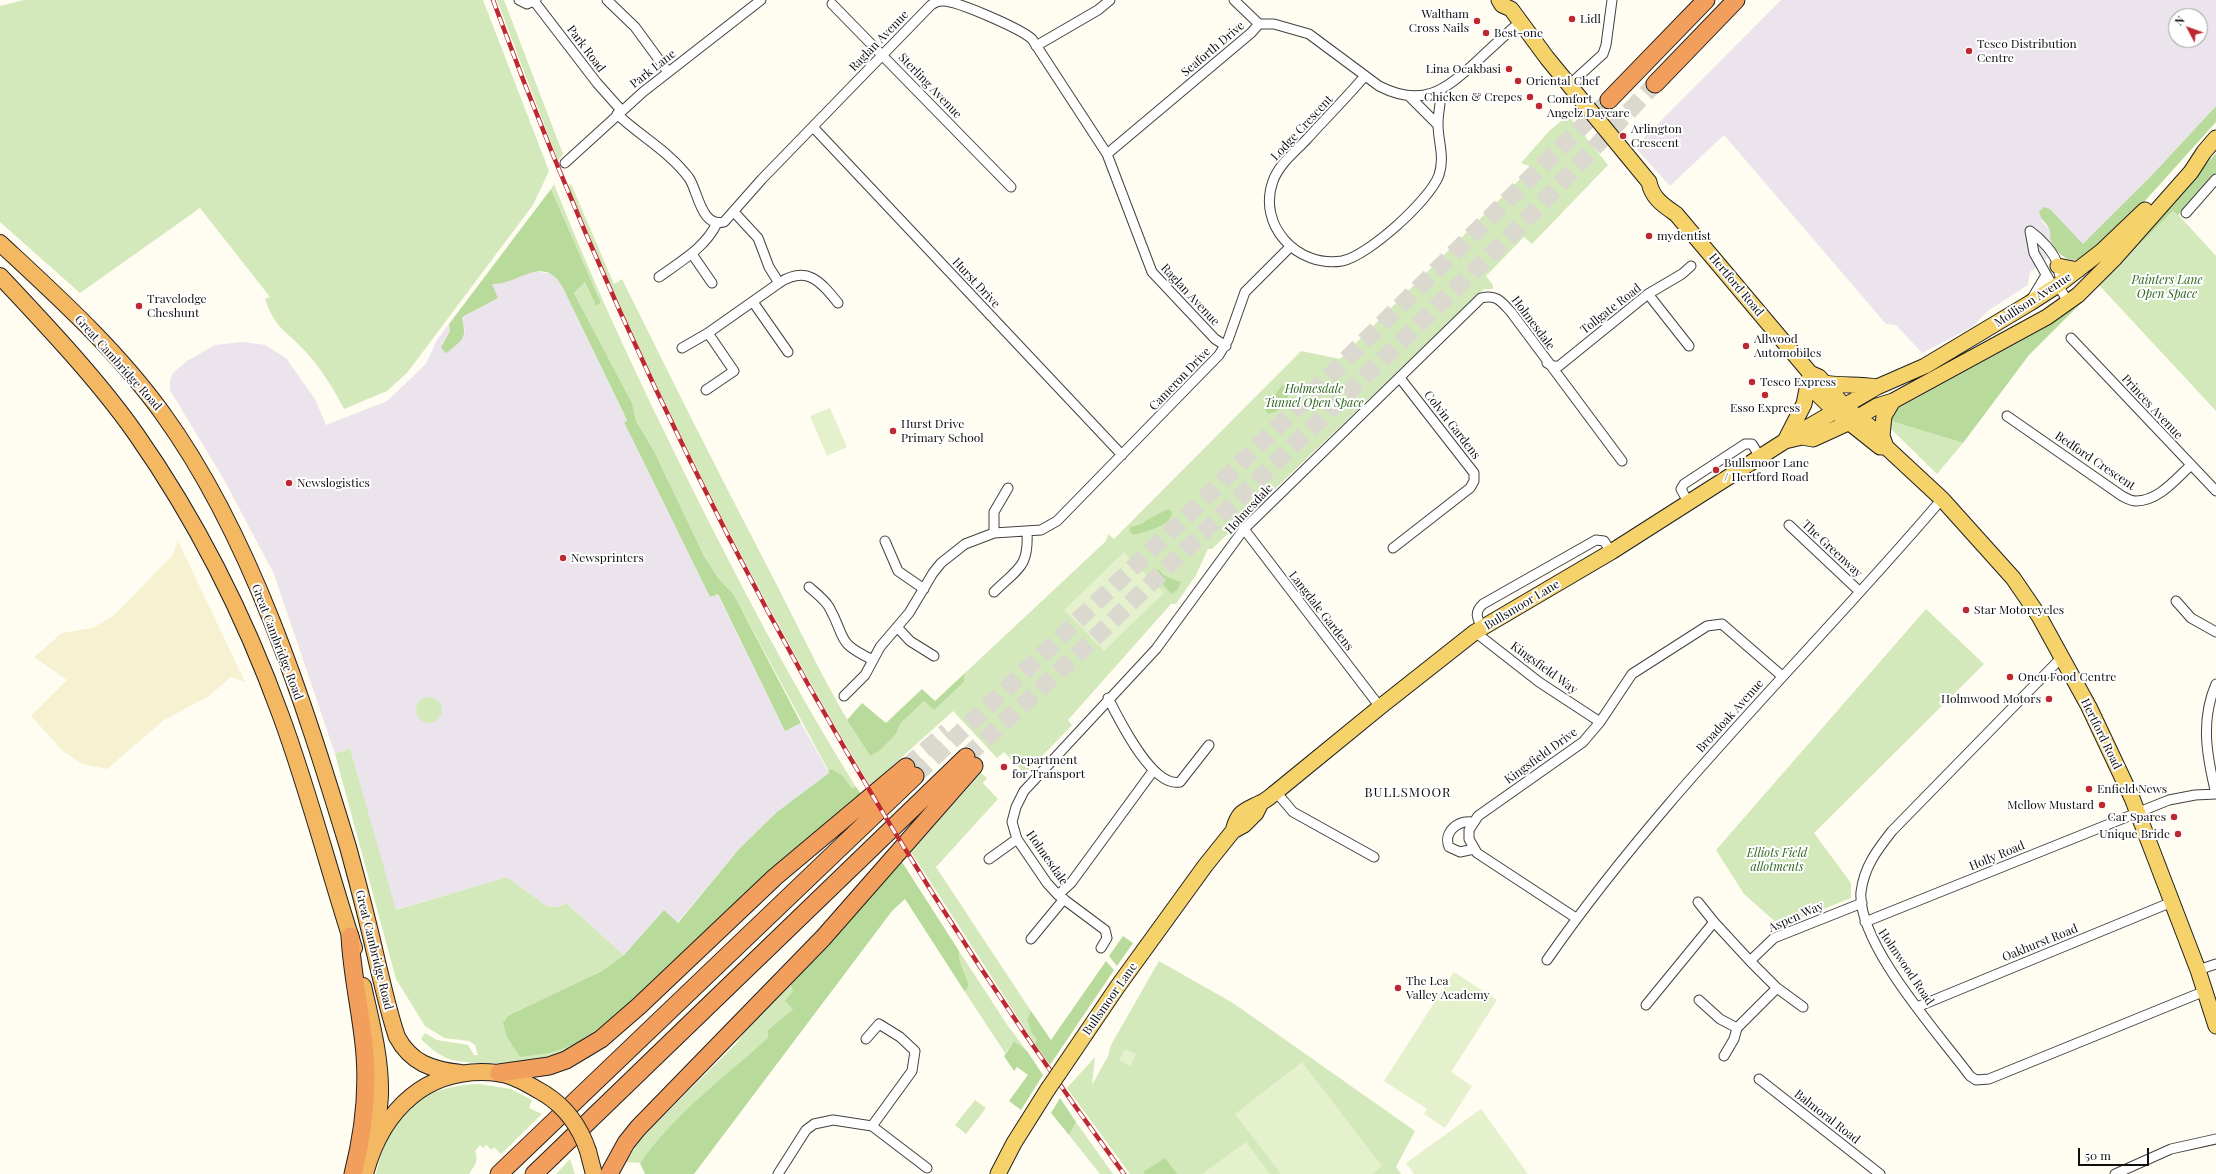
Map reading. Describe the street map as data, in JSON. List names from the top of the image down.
{
  "streets": {
    "highway": ["Great Cambridge Road"],
    "main road": ["Hertford Road", "Mollison Avenue", "Bullsmoor Lane"],
    "street": [
      "Raglan Avenue",
      "Park Road",
      "Seaforth Drive",
      "Park Lane",
      "Sterling Avenue",
      "Lodge Crescent",
      "Hurst Drive",
      "Tollgate Road",
      "Holmesdale",
      "Cameron Drive",
      "Princes Avenue",
      "Colvin Gardens",
      "Bedford Crescent",
      "The Greenway",
      "Langdale Gardens",
      "Kingsfield Way",
      "Broadoak Avenue",
      "Kingsfield Drive",
      "Holly Road",
      "Aspen Way",
      "Oakhurst Road",
      "Holmwood Road",
      "Balmoral Road"
    ]
  },
  "crossings": [
    ["Raglan Avenue", "Park Road"],
    ["Raglan Avenue", "Seaforth Drive"],
    ["Raglan Avenue", "Sterling Avenue"],
    ["Raglan Avenue", "Hurst Drive"],
    ["Raglan Avenue", "Cameron Drive"],
    ["Park Road", "Park Lane"],
    ["Seaforth Drive", "Lodge Crescent"],
    ["Lodge Crescent", "Cameron Drive"],
    ["Hurst Drive", "Cameron Drive"],
    ["Hertford Road", "Mollison Avenue"],
    ["Hertford Road", "Bullsmoor Lane"],
    ["Hertford Road", "Broadoak Avenue"],
    ["Hertford Road", "Holly Road"],
    ["Hertford Road", "Oakhurst Road"],
    ["Hertford Road", "Holmwood Road"],
    ["Mollison Avenue", "Bullsmoor Lane"],
    ["Tollgate Road", "Holmesdale"],
    ["Holmesdale", "Colvin Gardens"],
    ["Holmesdale", "Langdale Gardens"],
    ["Princes Avenue", "Bedford Crescent"],
    ["The Greenway", "Broadoak Avenue"],
    ["Bullsmoor Lane", "Langdale Gardens"],
    ["Bullsmoor Lane", "Kingsfield Way"],
    ["Kingsfield Way", "Kingsfield Drive"],
    ["Broadoak Avenue", "Kingsfield Drive"],
    ["Holly Road", "Holmwood Road"],
    ["Aspen Way", "Holmwood Road"],
    ["Oakhurst Road", "Holmwood Road"]
  ],
  "districts": ["BULLSMOOR"],
  "parks": ["Painters Lane Open Space", "Holmesdale Tunnel Open Space", "Elliots Field allotments"],
  "places": [
    "Lidl",
    "Waltham Cross Nails",
    "Best-one",
    "Tesco Distribution Centre",
    "Lina Ocakbasi",
    "Oriental Chef",
    "Chicken & Crepes",
    "Comfort Angelz Daycare",
    "Arlington Crescent",
    "mydentist",
    "Travelodge Cheshunt",
    "Allwood Automobiles",
    "Tesco Express",
    "Esso Express",
    "Hurst Drive Primary School",
    "Bullsmoor Lane / Hertford Road",
    "Newslogistics",
    "Newsprinters",
    "Star Motorcycles",
    "Oncu Food Centre",
    "Holmwood Motors",
    "Department for Transport",
    "Enfield News",
    "Mellow Mustard",
    "Car Spares",
    "Unique Bride",
    "The Lea Valley Academy"
  ],
  "scale_bar": "50 m",
  "north": "top left"
}
